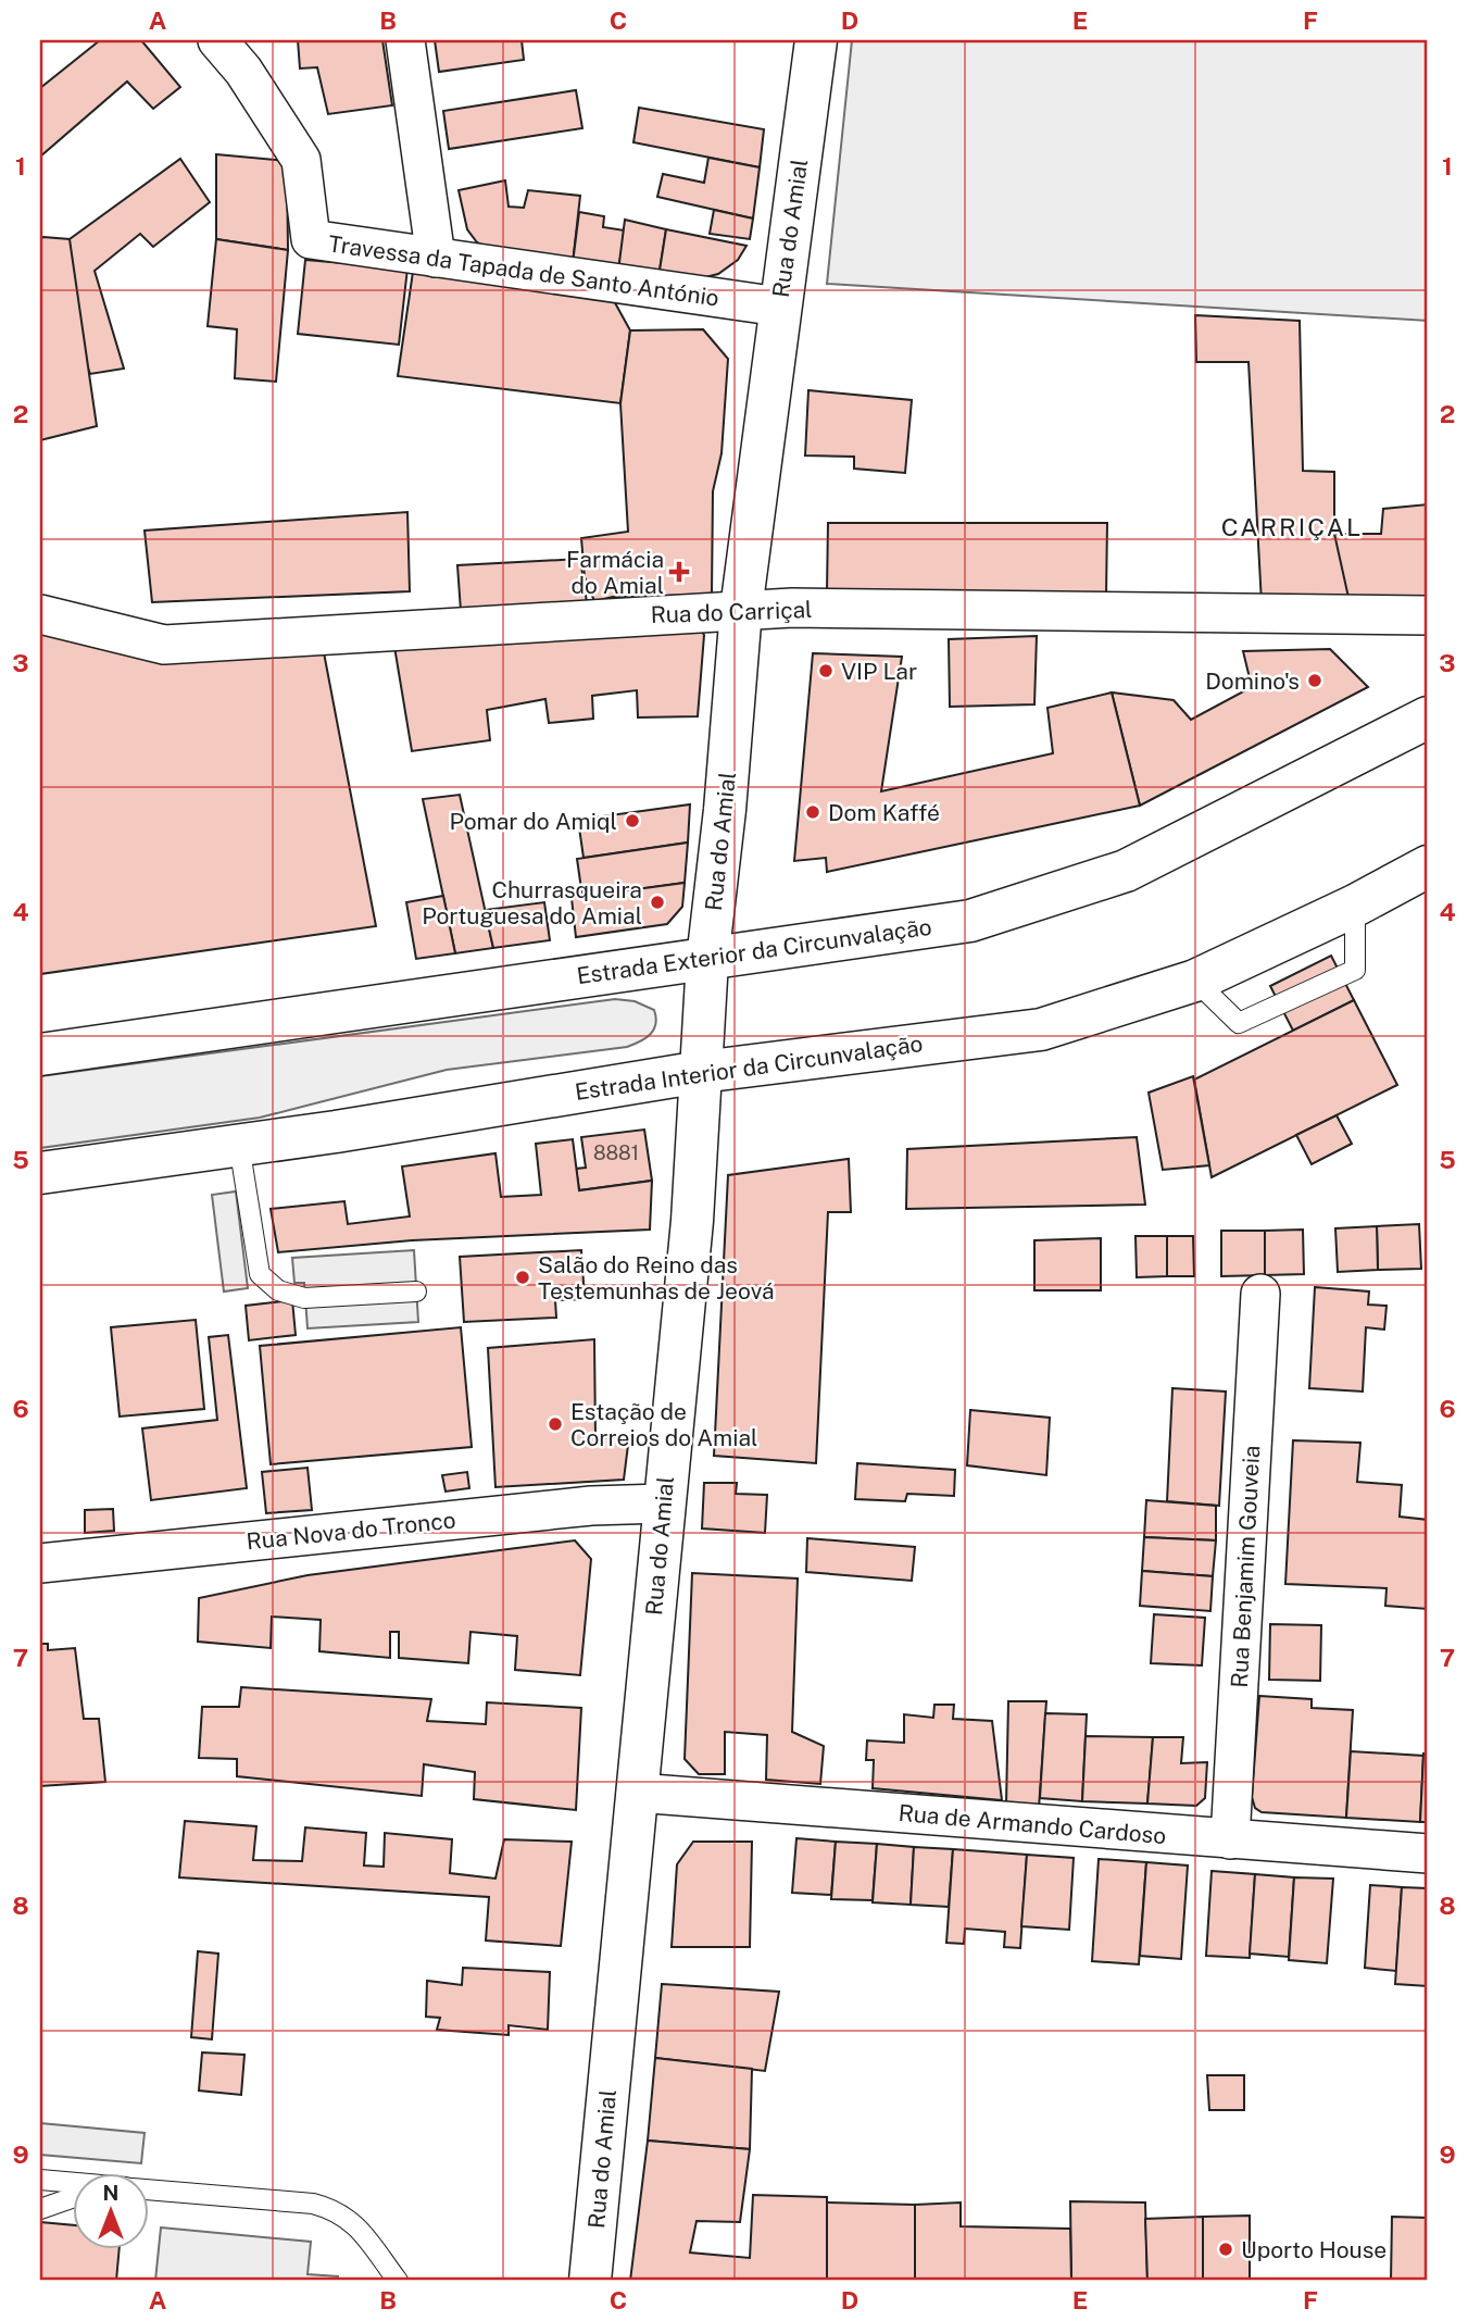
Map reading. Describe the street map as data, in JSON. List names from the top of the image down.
{
  "streets": {
    "main road": ["Rua do Amial", "Estrada Exterior da Circunvalação", "Estrada Interior da Circunvalação"],
    "street": [
      "Travessa da Tapada de Santo António",
      "Rua do Carriçal",
      "Rua Nova do Tronco",
      "Rua Benjamim Gouveia",
      "Rua de Armando Cardoso"
    ]
  },
  "crossings": [
    ["Rua do Amial", "Travessa da Tapada de Santo António"],
    ["Rua do Amial", "Rua do Carriçal"],
    ["Rua do Amial", "Estrada Exterior da Circunvalação"],
    ["Rua do Amial", "Estrada Interior da Circunvalação"],
    ["Rua do Amial", "Rua Nova do Tronco"],
    ["Rua do Amial", "Rua de Armando Cardoso"],
    ["Rua Benjamim Gouveia", "Rua de Armando Cardoso"]
  ],
  "districts": ["CARRIÇAL"],
  "places": {
    "health": ["Farmácia do Amial"],
    "other": [
      "VIP Lar",
      "Domino's",
      "Dom Kaffé",
      "Pomar do Amiql",
      "Churrasqueira Portuguesa do Amial",
      "Salão do Reino das Testemunhas de Jeová",
      "Estação de Correios do Amial",
      "Uporto House"
    ]
  },
  "house_numbers": ["8881"],
  "north": "top",
  "grid": {
    "columns": [
      "A",
      "B",
      "C",
      "D",
      "E",
      "F"
    ],
    "rows": [
      "1",
      "2",
      "3",
      "4",
      "5",
      "6",
      "7",
      "8",
      "9"
    ]
  }
}
